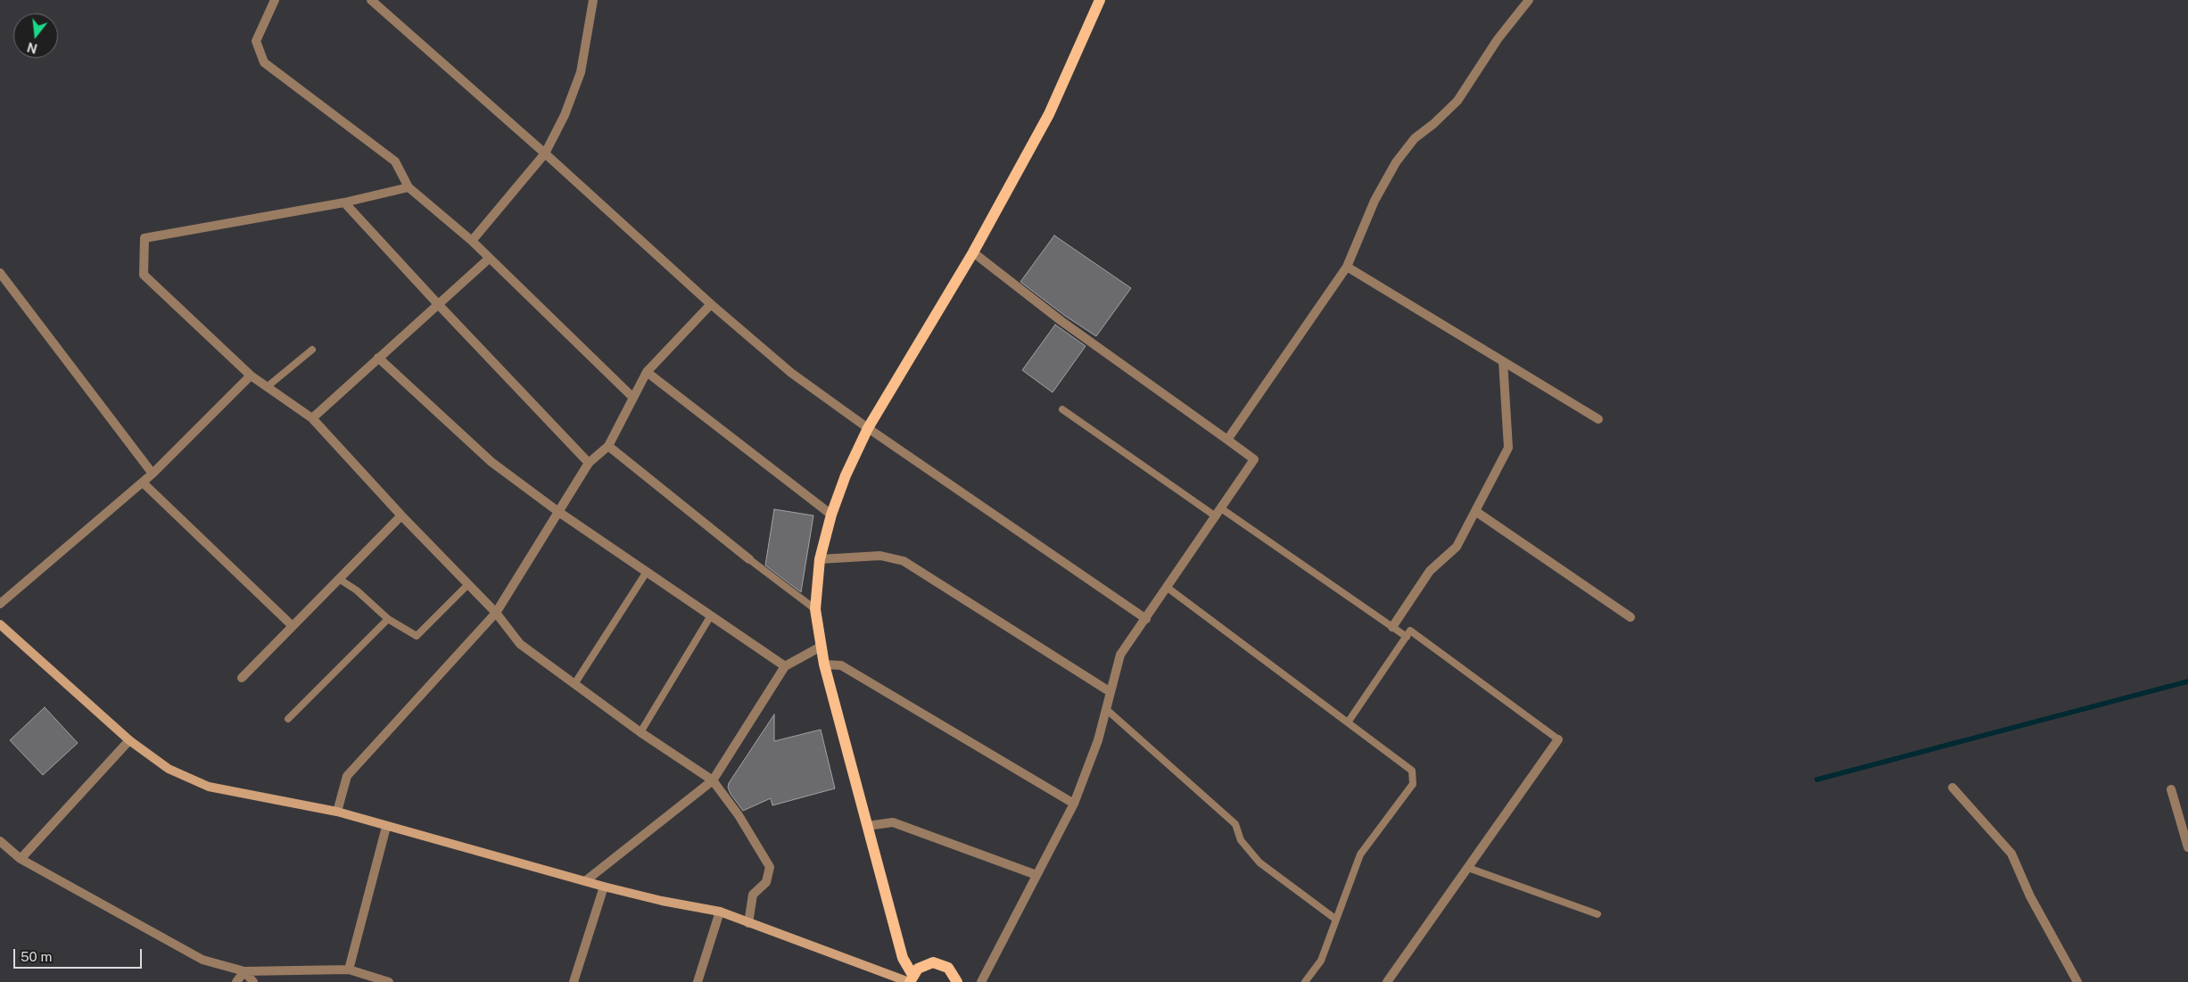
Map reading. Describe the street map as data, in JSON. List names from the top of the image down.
{
  "scale_bar": "50 m",
  "north": "bottom"
}
